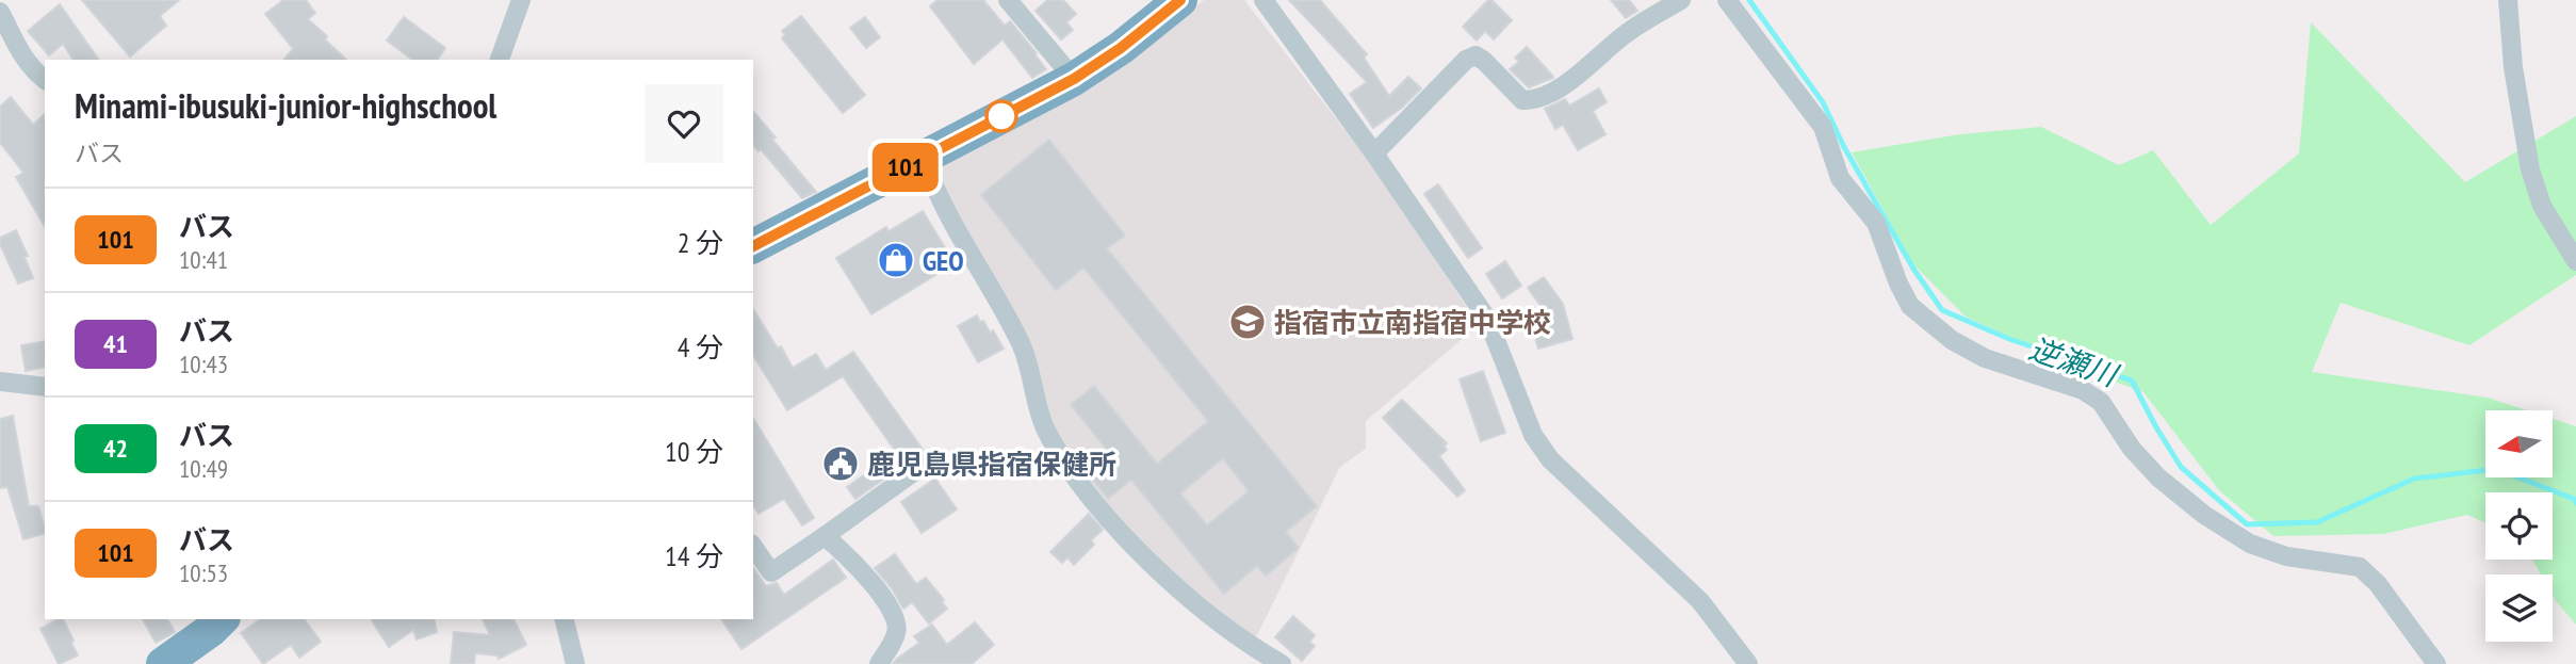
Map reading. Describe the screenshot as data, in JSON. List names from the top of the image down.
{
  "water": ["逆瀬川"],
  "places": {
    "shop": ["GEO"],
    "school or university": ["指宿市立南指宿中学校"],
    "public building": ["鹿児島県指宿保健所"]
  },
  "lines": ["bus line 101"],
  "north": "left",
  "page": {
    "on_map": "101",
    "heading": ["Minami-ibusuki-junior-highschool", "バス"],
    "list": [
      {
        "mark": "101",
        "name": "バス",
        "note": "10:41",
        "value": "2 分"
      },
      {
        "mark": "41",
        "name": "バス",
        "note": "10:43",
        "value": "4 分"
      },
      {
        "mark": "42",
        "name": "バス",
        "note": "10:49",
        "value": "10 分"
      },
      {
        "mark": "101",
        "name": "バス",
        "note": "10:53",
        "value": "14 分"
      }
    ]
  }
}
